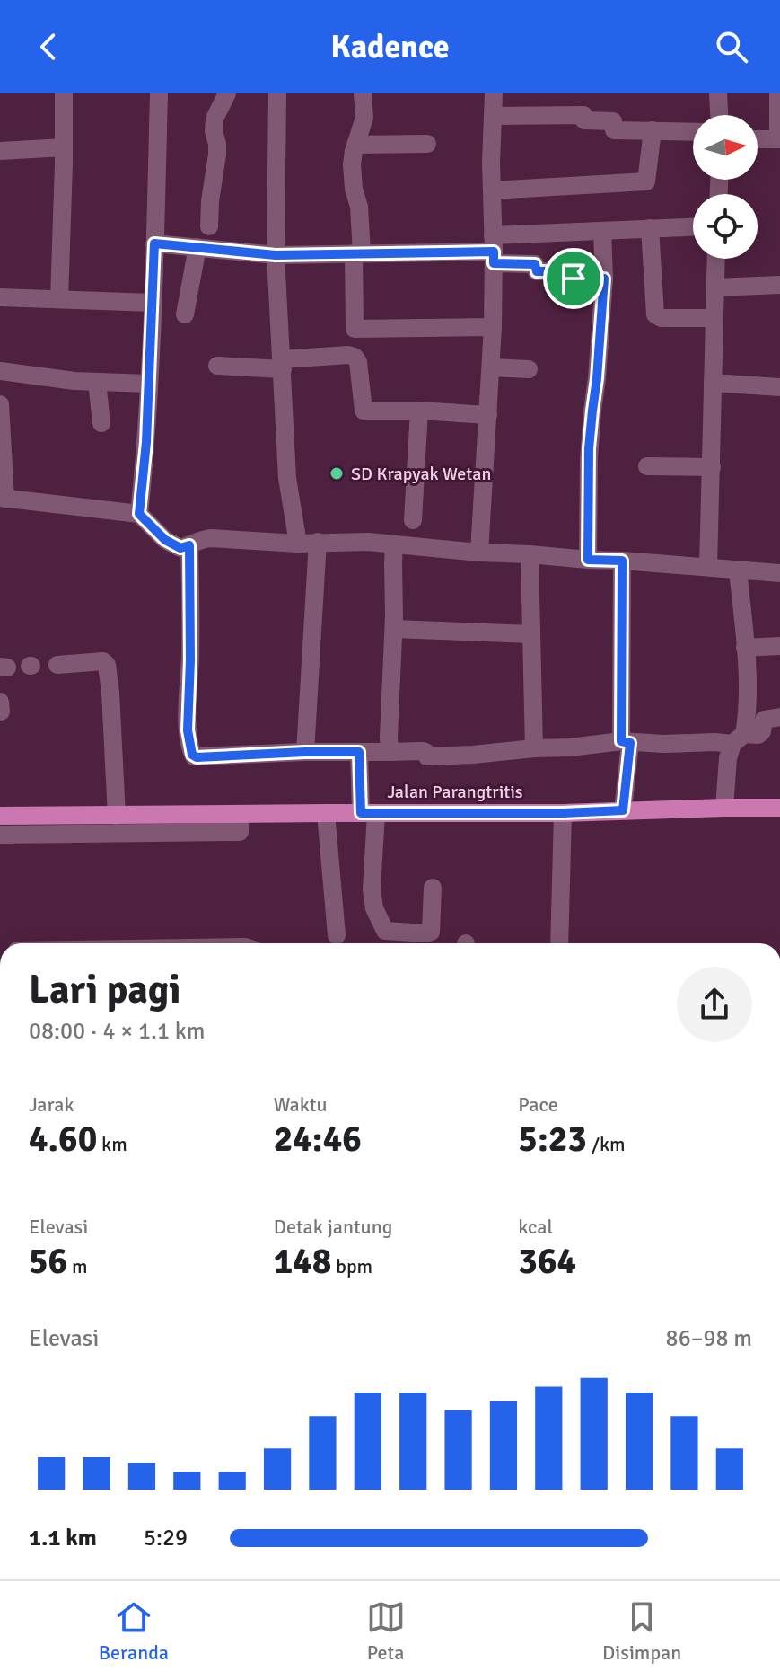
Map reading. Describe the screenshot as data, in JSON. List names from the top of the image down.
{
  "streets": {
    "main road": ["Jalan Parangtritis"]
  },
  "places": ["SD Krapyak Wetan"],
  "north": "right",
  "page": {
    "header": "Kadence",
    "heading": ["Lari pagi", "08:00 · 4 × 1.1 km"],
    "stats": [
      ["Jarak", "4.60 km"],
      ["Waktu", "24:46"],
      ["Pace", "5:23 /km"],
      ["Elevasi", "56 m"],
      ["Detak jantung", "148 bpm"],
      ["kcal", "364"]
    ],
    "chart": ["Elevasi", "86–98 m"],
    "list": [
      {
        "name": "1.1 km",
        "note": "5:29"
      }
    ],
    "tabs": ["Beranda", "Peta", "Disimpan"]
  }
}
